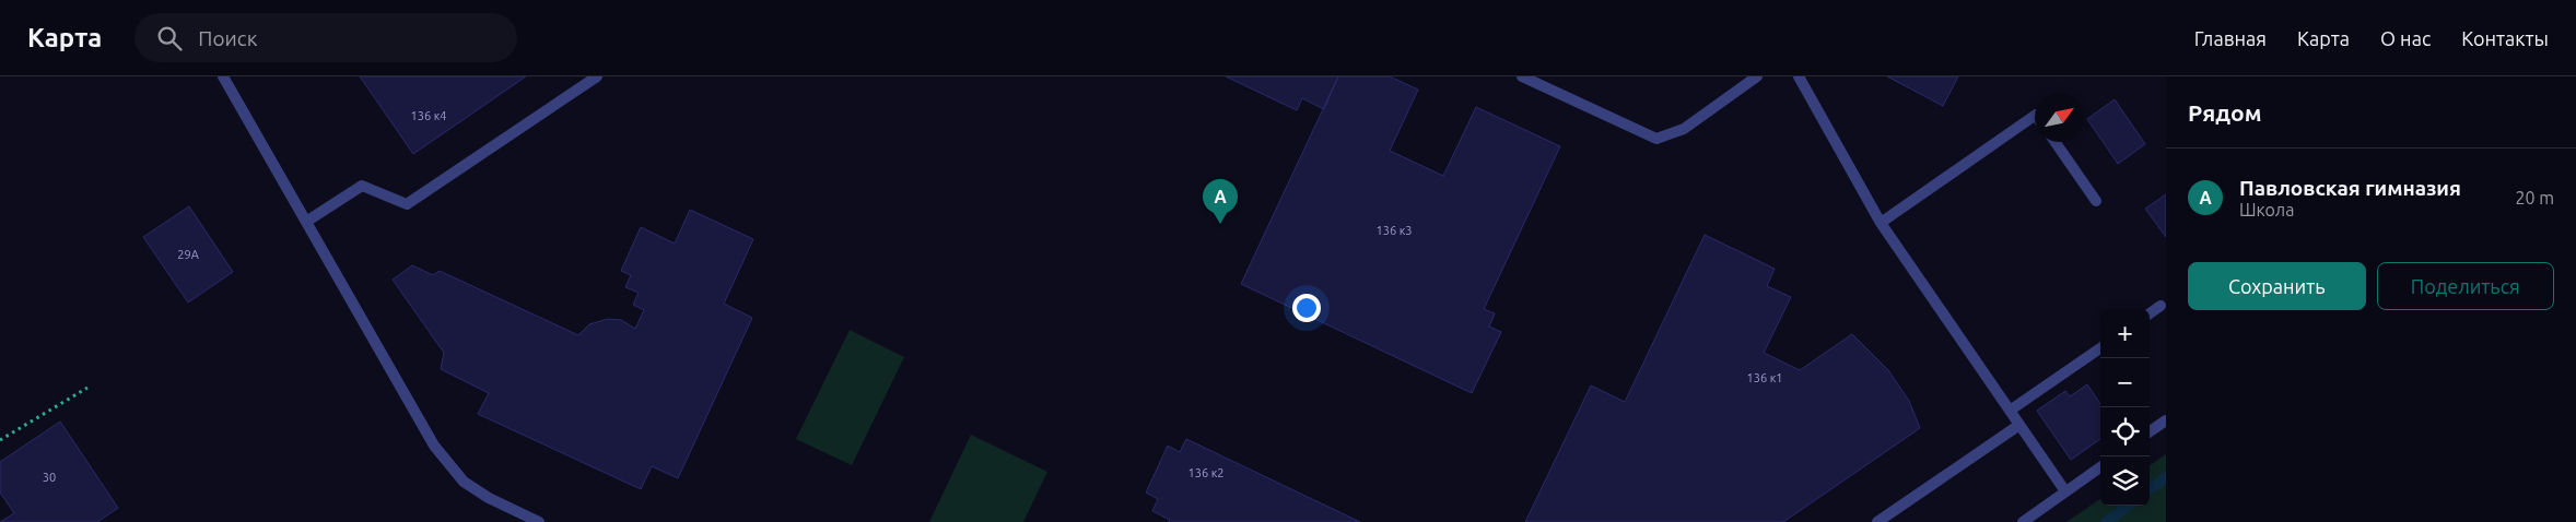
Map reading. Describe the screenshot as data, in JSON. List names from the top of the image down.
{
  "house_numbers": [
    "136 к4",
    "136 к3",
    "29А",
    "136 к1",
    "136 к2",
    "30"
  ],
  "north": "top right",
  "page": {
    "header": "Карта",
    "search": "Поиск",
    "nav": [
      "Главная",
      "Карта",
      "О нас",
      "Контакты"
    ],
    "heading": "Рядом",
    "list": [
      {
        "mark": "A",
        "name": "Павловская гимназия",
        "note": "Школа",
        "value": "20 m"
      }
    ],
    "pins": "A",
    "buttons": ["Сохранить", "Поделиться"],
    "map_buttons": ["+", "−"]
  }
}
